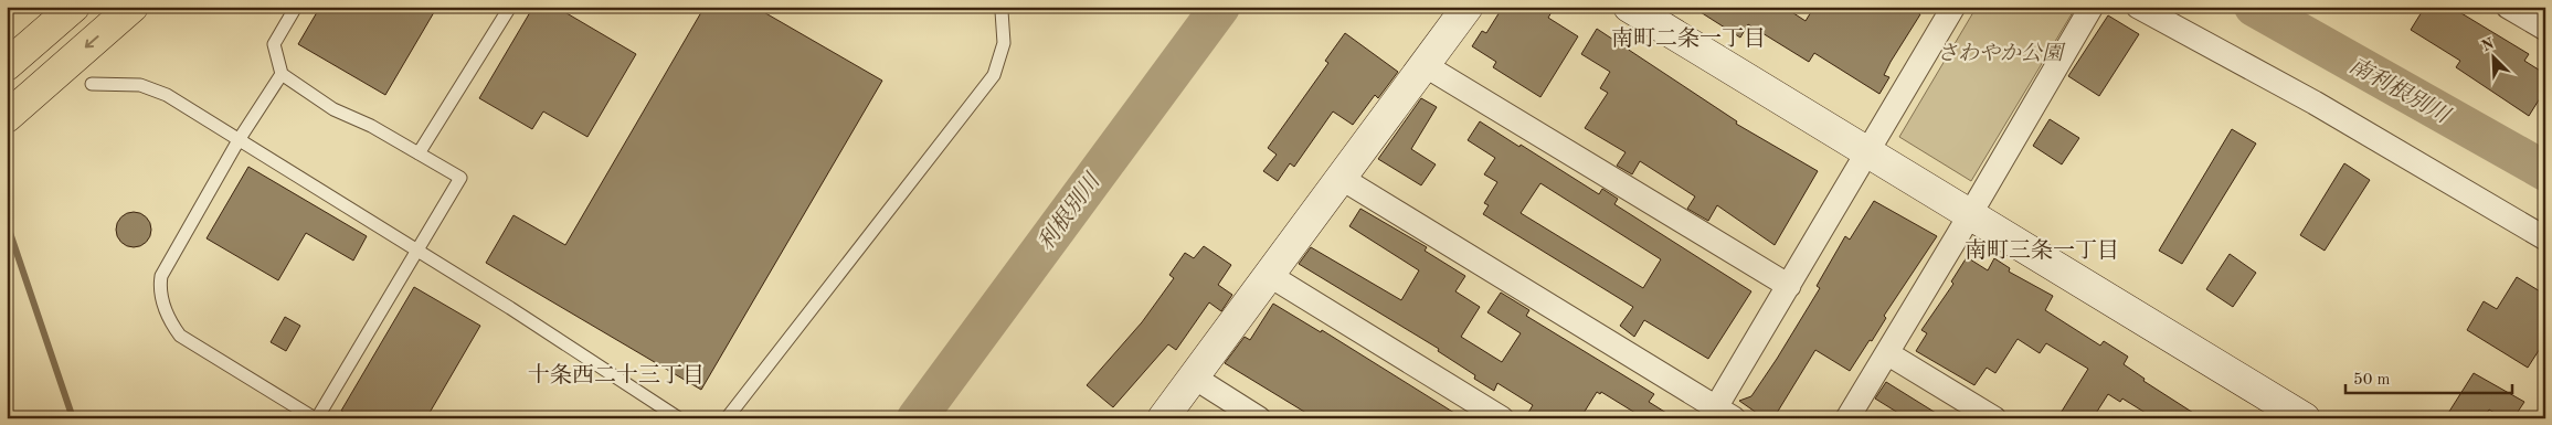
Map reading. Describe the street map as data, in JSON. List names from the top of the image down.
{
  "districts": ["南町二条一丁目", "南町三条一丁目", "十条西二十三丁目"],
  "water": ["南利根別川", "利根別川"],
  "parks": ["さわやか公園"],
  "scale_bar": "50 m",
  "north": "top left"
}
